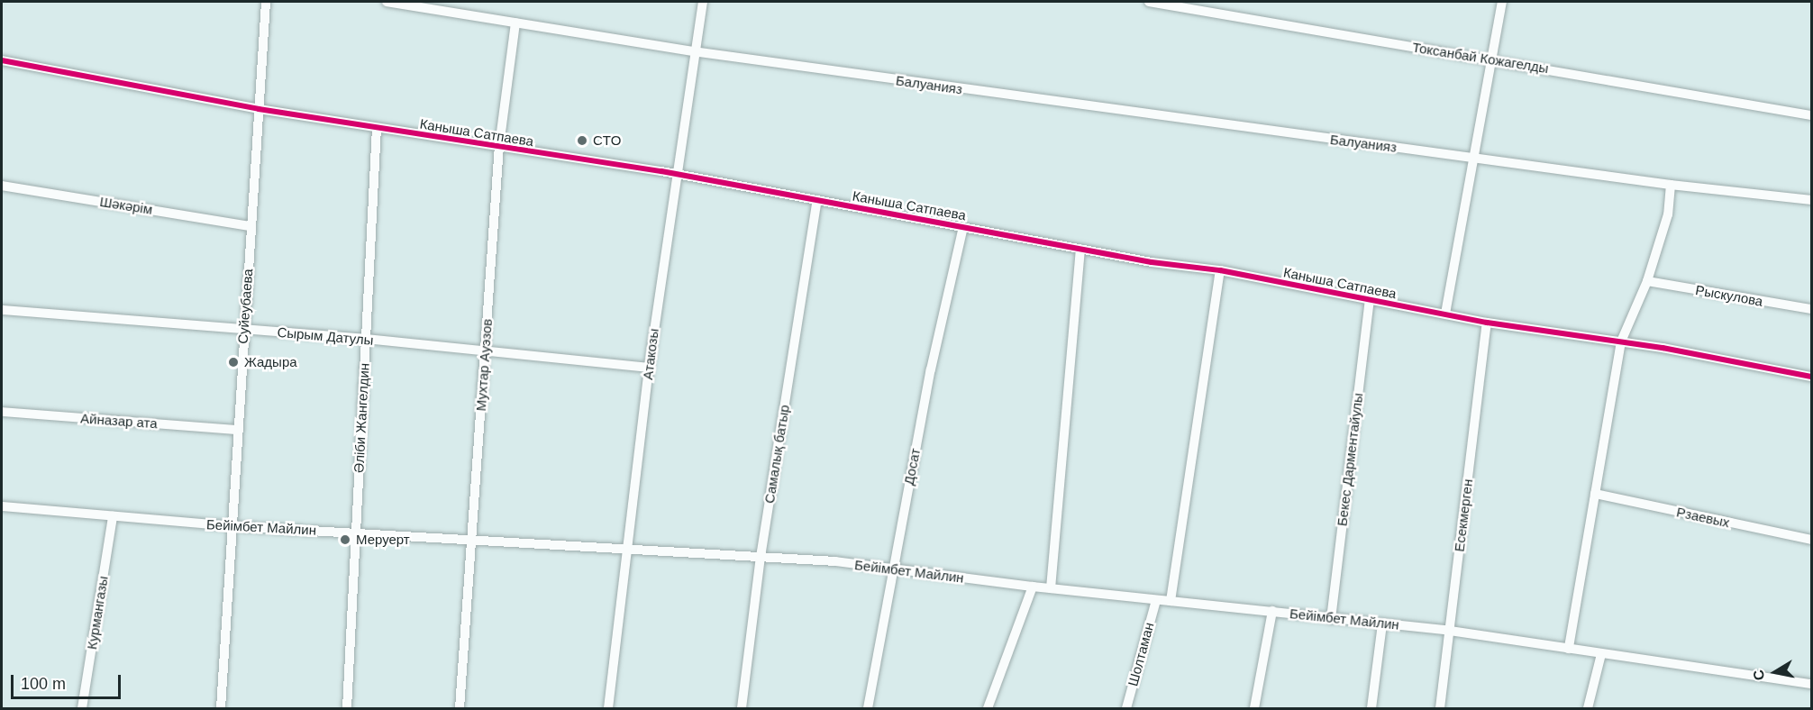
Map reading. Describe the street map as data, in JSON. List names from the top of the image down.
{
  "streets": {
    "street": [
      "Токсанбай Кожагелды",
      "Балуанияз",
      "Каныша Сатпаева",
      "Шәкәрім",
      "Рыскулова",
      "Суйеубаева",
      "Сырым Датулы",
      "Атакозы",
      "Мухтар Ауэзов",
      "Әліби Жангелдин",
      "Айназар ата",
      "Самалық батыр",
      "Бекес Дарментайулы",
      "Досат",
      "Eсекмерген",
      "Рзаевых",
      "Бейімбет Майлин",
      "Курмангазы",
      "Шолтаман"
    ]
  },
  "crossings": [
    ["Балуанияз", "Атакозы"],
    ["Балуанияз", "Мухтар Ауэзов"],
    ["Каныша Сатпаева", "Суйеубаева"],
    ["Каныша Сатпаева", "Атакозы"],
    ["Каныша Сатпаева", "Мухтар Ауэзов"],
    ["Каныша Сатпаева", "Әліби Жангелдин"],
    ["Каныша Сатпаева", "Самалық батыр"],
    ["Каныша Сатпаева", "Бекес Дарментайулы"],
    ["Каныша Сатпаева", "Досат"],
    ["Каныша Сатпаева", "Eсекмерген"],
    ["Шәкәрім", "Суйеубаева"],
    ["Суйеубаева", "Сырым Датулы"],
    ["Суйеубаева", "Айназар ата"],
    ["Суйеубаева", "Бейімбет Майлин"],
    ["Сырым Датулы", "Атакозы"],
    ["Сырым Датулы", "Мухтар Ауэзов"],
    ["Сырым Датулы", "Әліби Жангелдин"],
    ["Атакозы", "Бейімбет Майлин"],
    ["Мухтар Ауэзов", "Бейімбет Майлин"],
    ["Әліби Жангелдин", "Бейімбет Майлин"],
    ["Самалық батыр", "Бейімбет Майлин"],
    ["Бекес Дарментайулы", "Бейімбет Майлин"],
    ["Досат", "Бейімбет Майлин"],
    ["Eсекмерген", "Бейімбет Майлин"],
    ["Бейімбет Майлин", "Курмангазы"],
    ["Бейімбет Майлин", "Шолтаман"]
  ],
  "places": ["CTO", "Жадыра", "Меруерт"],
  "scale_bar": "100 m",
  "north": "left"
}
